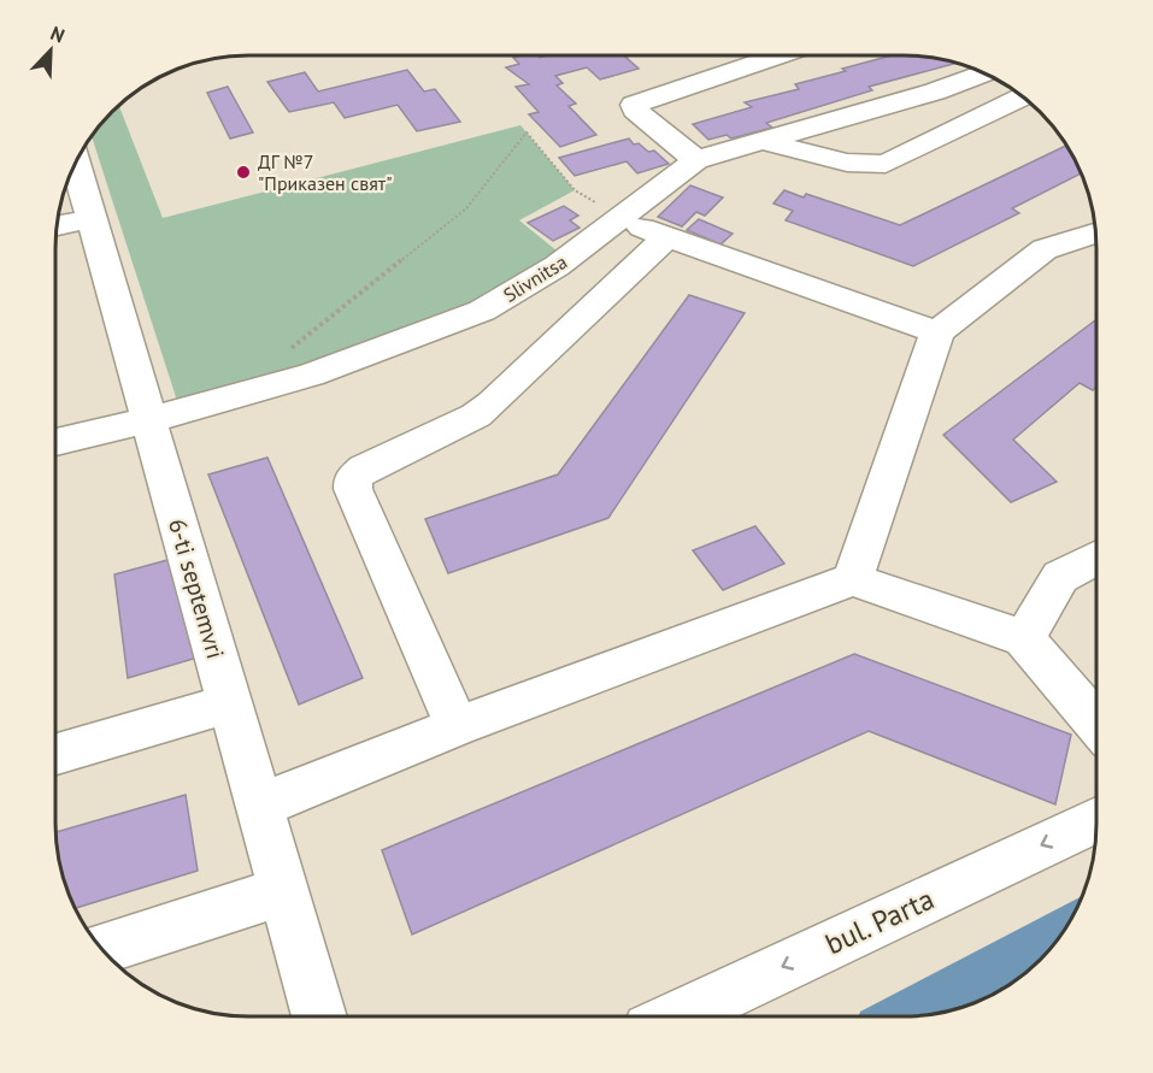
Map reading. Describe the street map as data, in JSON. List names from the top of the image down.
{
  "streets": {
    "street": ["Slivnitsa", "6-ti septemvri", "bul. Parta"]
  },
  "crossings": [
    ["Slivnitsa", "6-ti septemvri"]
  ],
  "places": ["ДГ №7 \"Приказен свят\""],
  "north": "top right"
}
